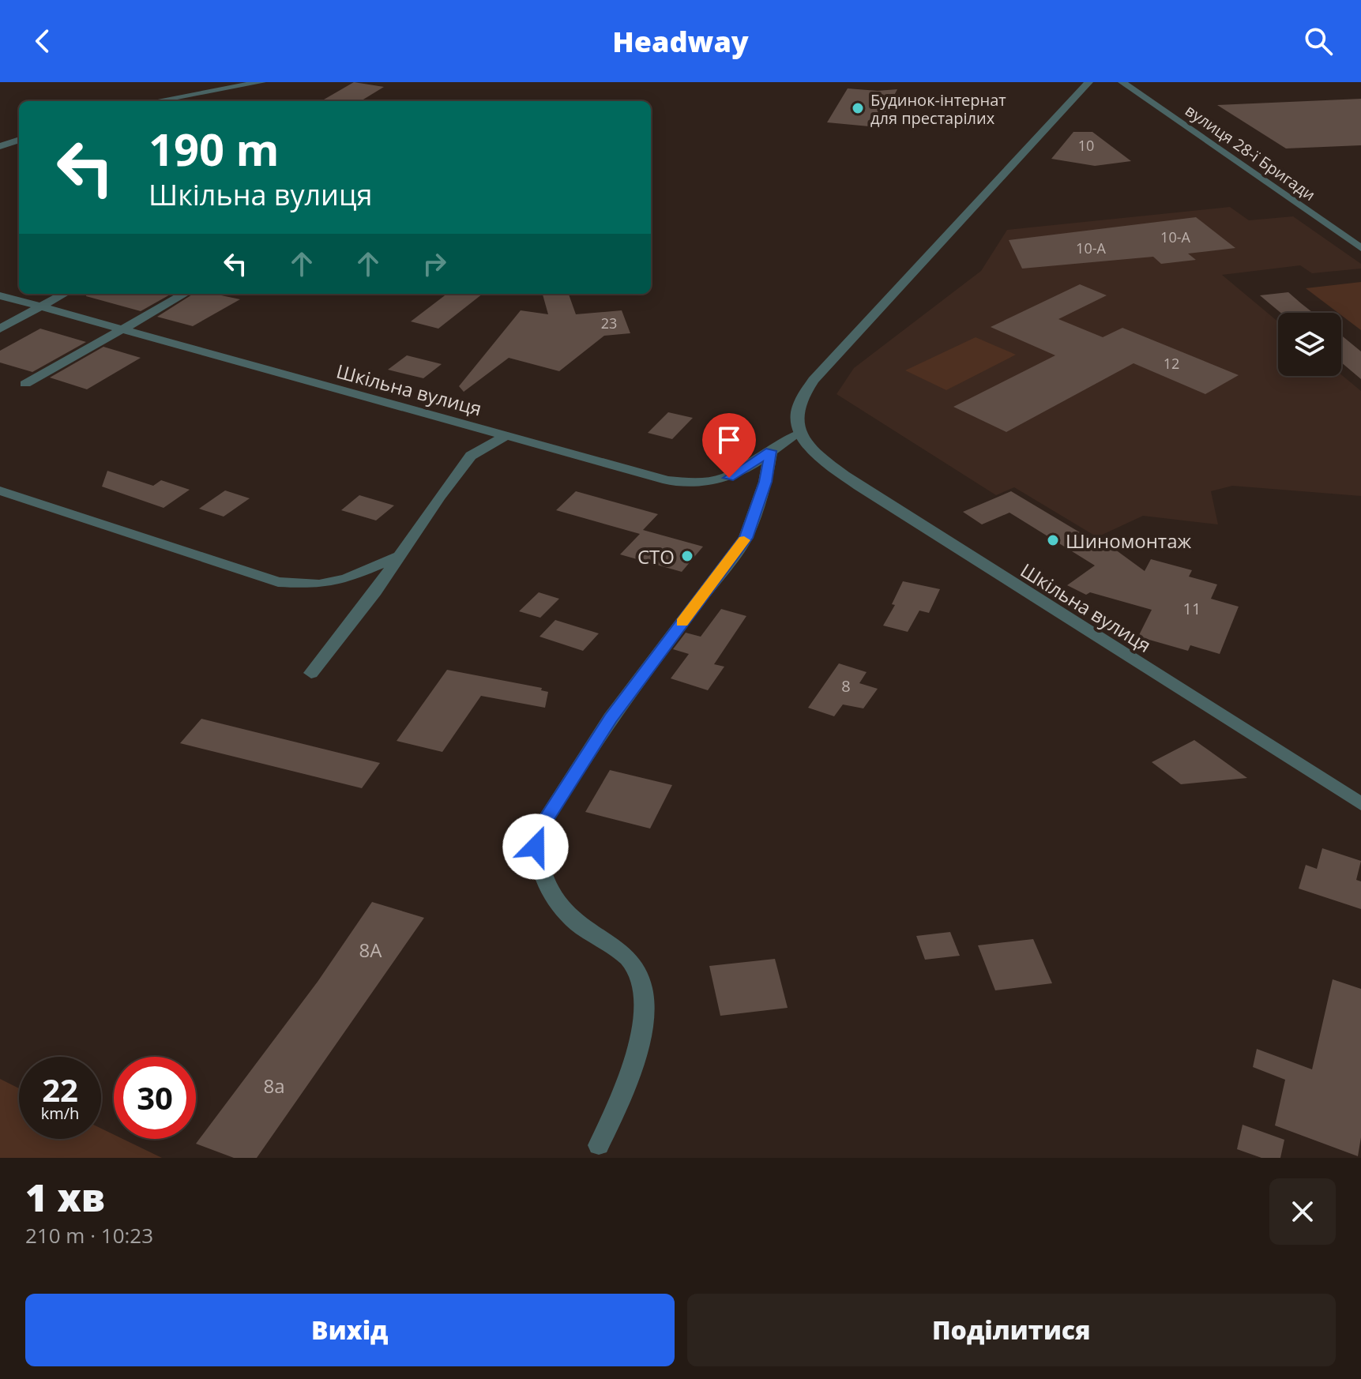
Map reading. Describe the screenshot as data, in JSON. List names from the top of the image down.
{
  "streets": {
    "street": ["вулиця 28-ї Бригади", "Шкільна вулиця"]
  },
  "places": ["Будинок-інтернат для престарілих", "Шиномонтаж", "СТО"],
  "house_numbers": [
    "10",
    "10-А",
    "10-А",
    "23",
    "12",
    "11",
    "8",
    "8А",
    "8а"
  ],
  "page": {
    "header": "Headway",
    "turn": ["190 m", "Шкільна вулиця"],
    "speed": "22 km/h",
    "limit": "30",
    "heading": ["1 хв", "210 m · 10:23"],
    "buttons": ["Вихід", "Поділитися"]
  }
}
